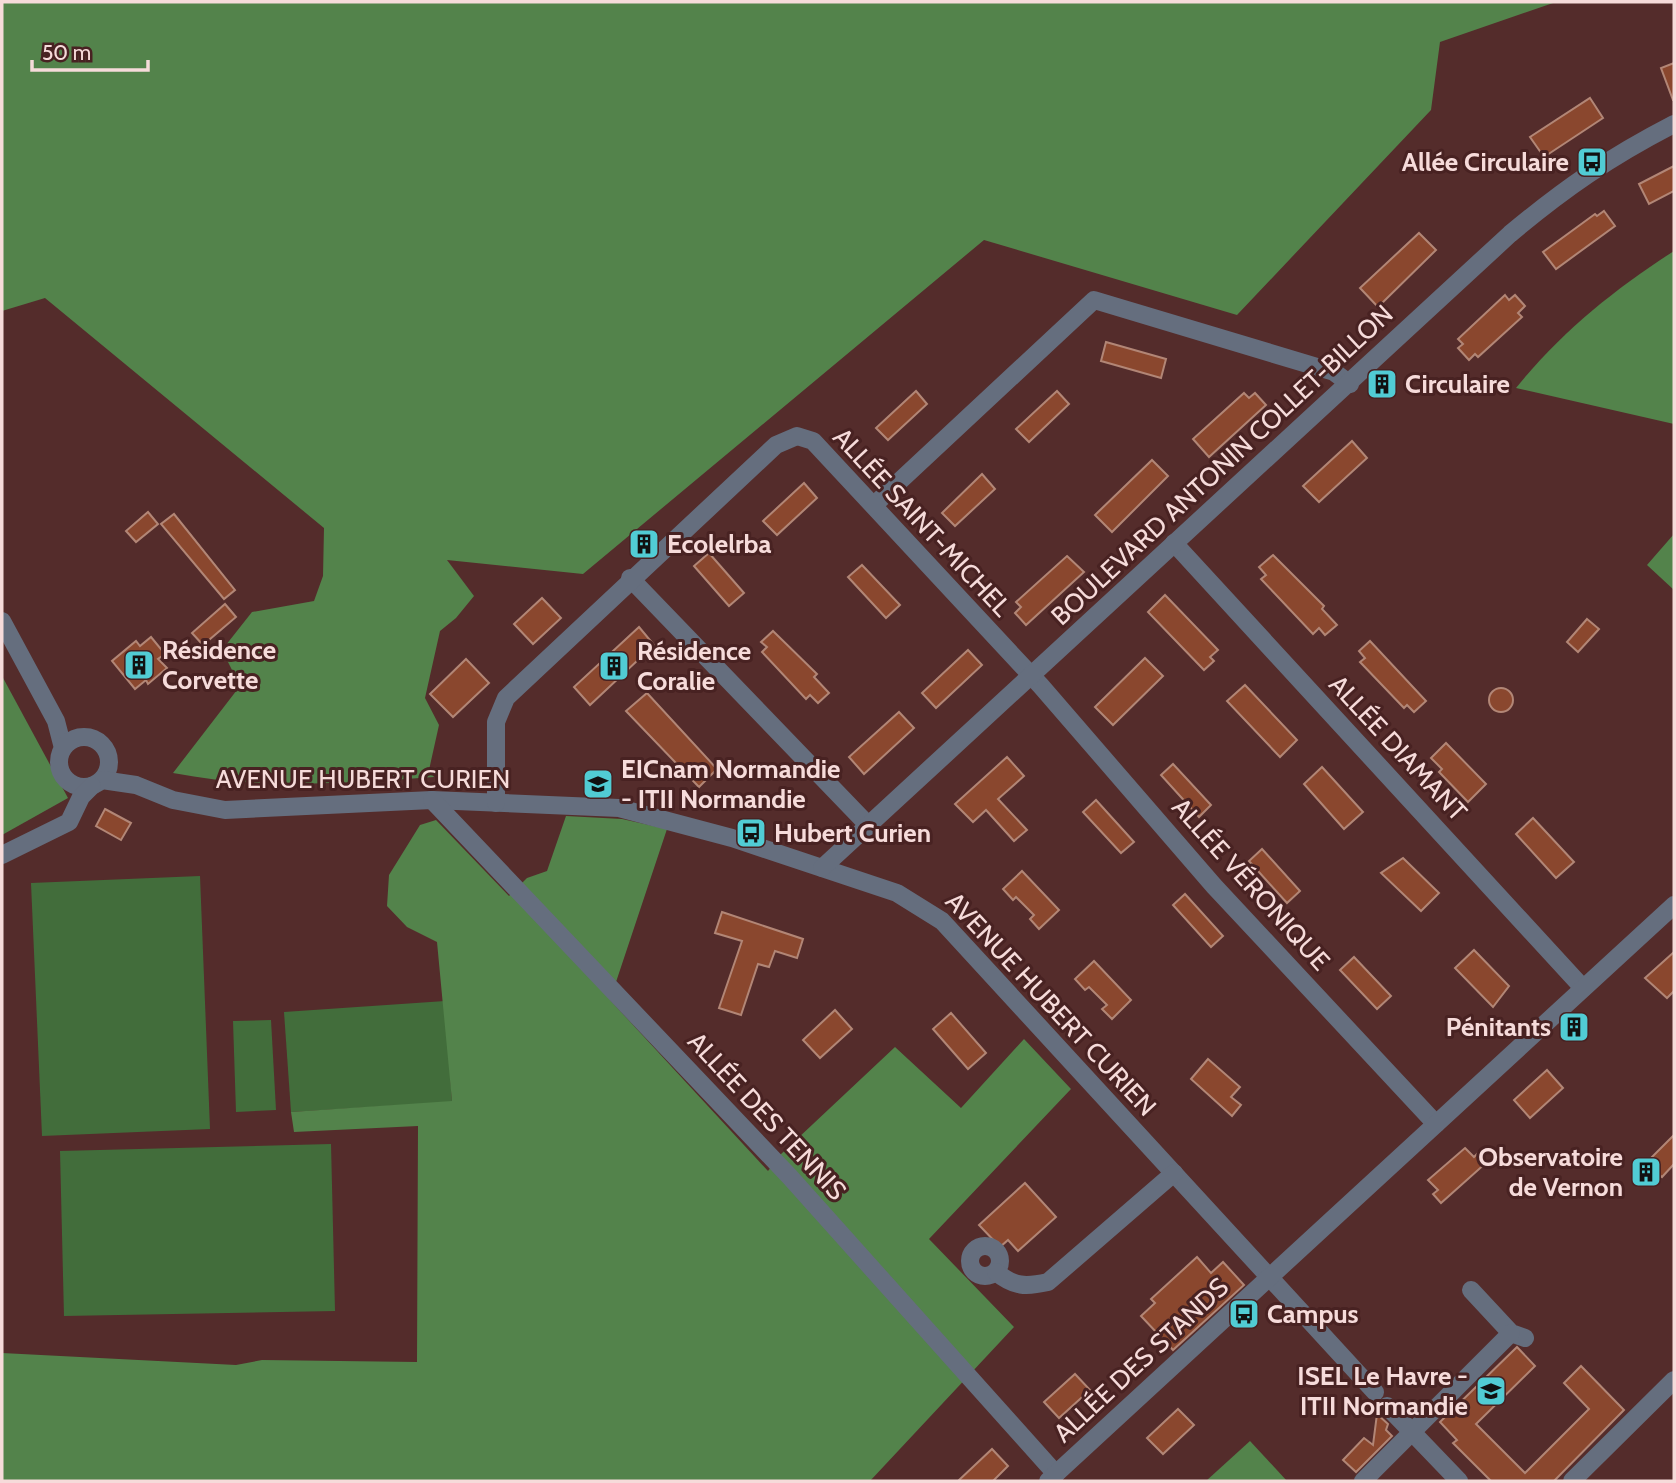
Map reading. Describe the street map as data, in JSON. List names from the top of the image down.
{
  "streets": {
    "street": [
      "BOULEVARD ANTONIN COLLET-BILLON",
      "ALLÉE SAINT-MICHEL",
      "ALLÉE DIAMANT",
      "AVENUE HUBERT CURIEN",
      "ALLÉE VÉRONIQUE",
      "ALLÉE DES TENNIS",
      "ALLÉE DES STANDS"
    ]
  },
  "crossings": [
    ["BOULEVARD ANTONIN COLLET-BILLON", "ALLÉE SAINT-MICHEL"],
    ["BOULEVARD ANTONIN COLLET-BILLON", "ALLÉE DIAMANT"],
    ["BOULEVARD ANTONIN COLLET-BILLON", "AVENUE HUBERT CURIEN"],
    ["BOULEVARD ANTONIN COLLET-BILLON", "ALLÉE VÉRONIQUE"],
    ["ALLÉE SAINT-MICHEL", "AVENUE HUBERT CURIEN"],
    ["ALLÉE SAINT-MICHEL", "ALLÉE VÉRONIQUE"],
    ["ALLÉE DIAMANT", "ALLÉE DES STANDS"],
    ["AVENUE HUBERT CURIEN", "ALLÉE DES TENNIS"],
    ["AVENUE HUBERT CURIEN", "ALLÉE DES STANDS"],
    ["ALLÉE VÉRONIQUE", "ALLÉE DES STANDS"],
    ["ALLÉE DES TENNIS", "ALLÉE DES STANDS"]
  ],
  "places": {
    "bus stop": ["Allée Circulaire", "Hubert Curien", "Campus"],
    "building": [
      "Circulaire",
      "Ecolelrba",
      "Résidence Corvette",
      "Résidence Coralie",
      "Pénitants",
      "Observatoire de Vernon"
    ],
    "school or university": ["EICnam Normandie - ITII Normandie", "ISEL Le Havre - ITII Normandie"]
  },
  "scale_bar": "50 m"
}
